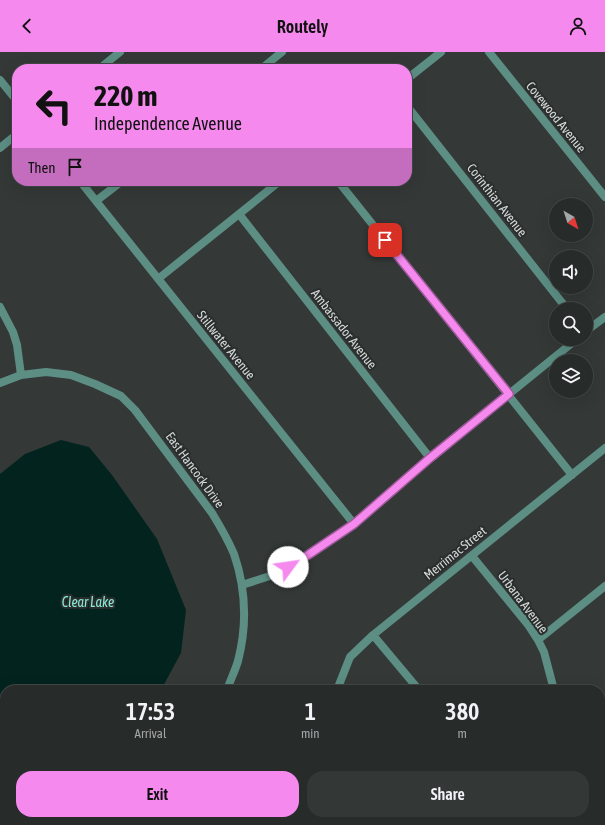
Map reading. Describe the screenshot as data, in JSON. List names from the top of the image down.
{
  "streets": {
    "street": [
      "Covewood Avenue",
      "Corinthian Avenue",
      "Ambassador Avenue",
      "Stillwater Avenue",
      "East Hancock Drive",
      "Merrimac Street",
      "Urbana Avenue"
    ]
  },
  "crossings": [
    ["Merrimac Street", "Urbana Avenue"]
  ],
  "water": ["Clear Lake"],
  "north": "bottom right",
  "page": {
    "header": "Routely",
    "turn": ["220 m", "Independence Avenue"],
    "then": "Then",
    "eta": [
      "17:53",
      "Arrival",
      "1",
      "min",
      "380",
      "m"
    ],
    "buttons": ["Exit", "Share"]
  }
}
